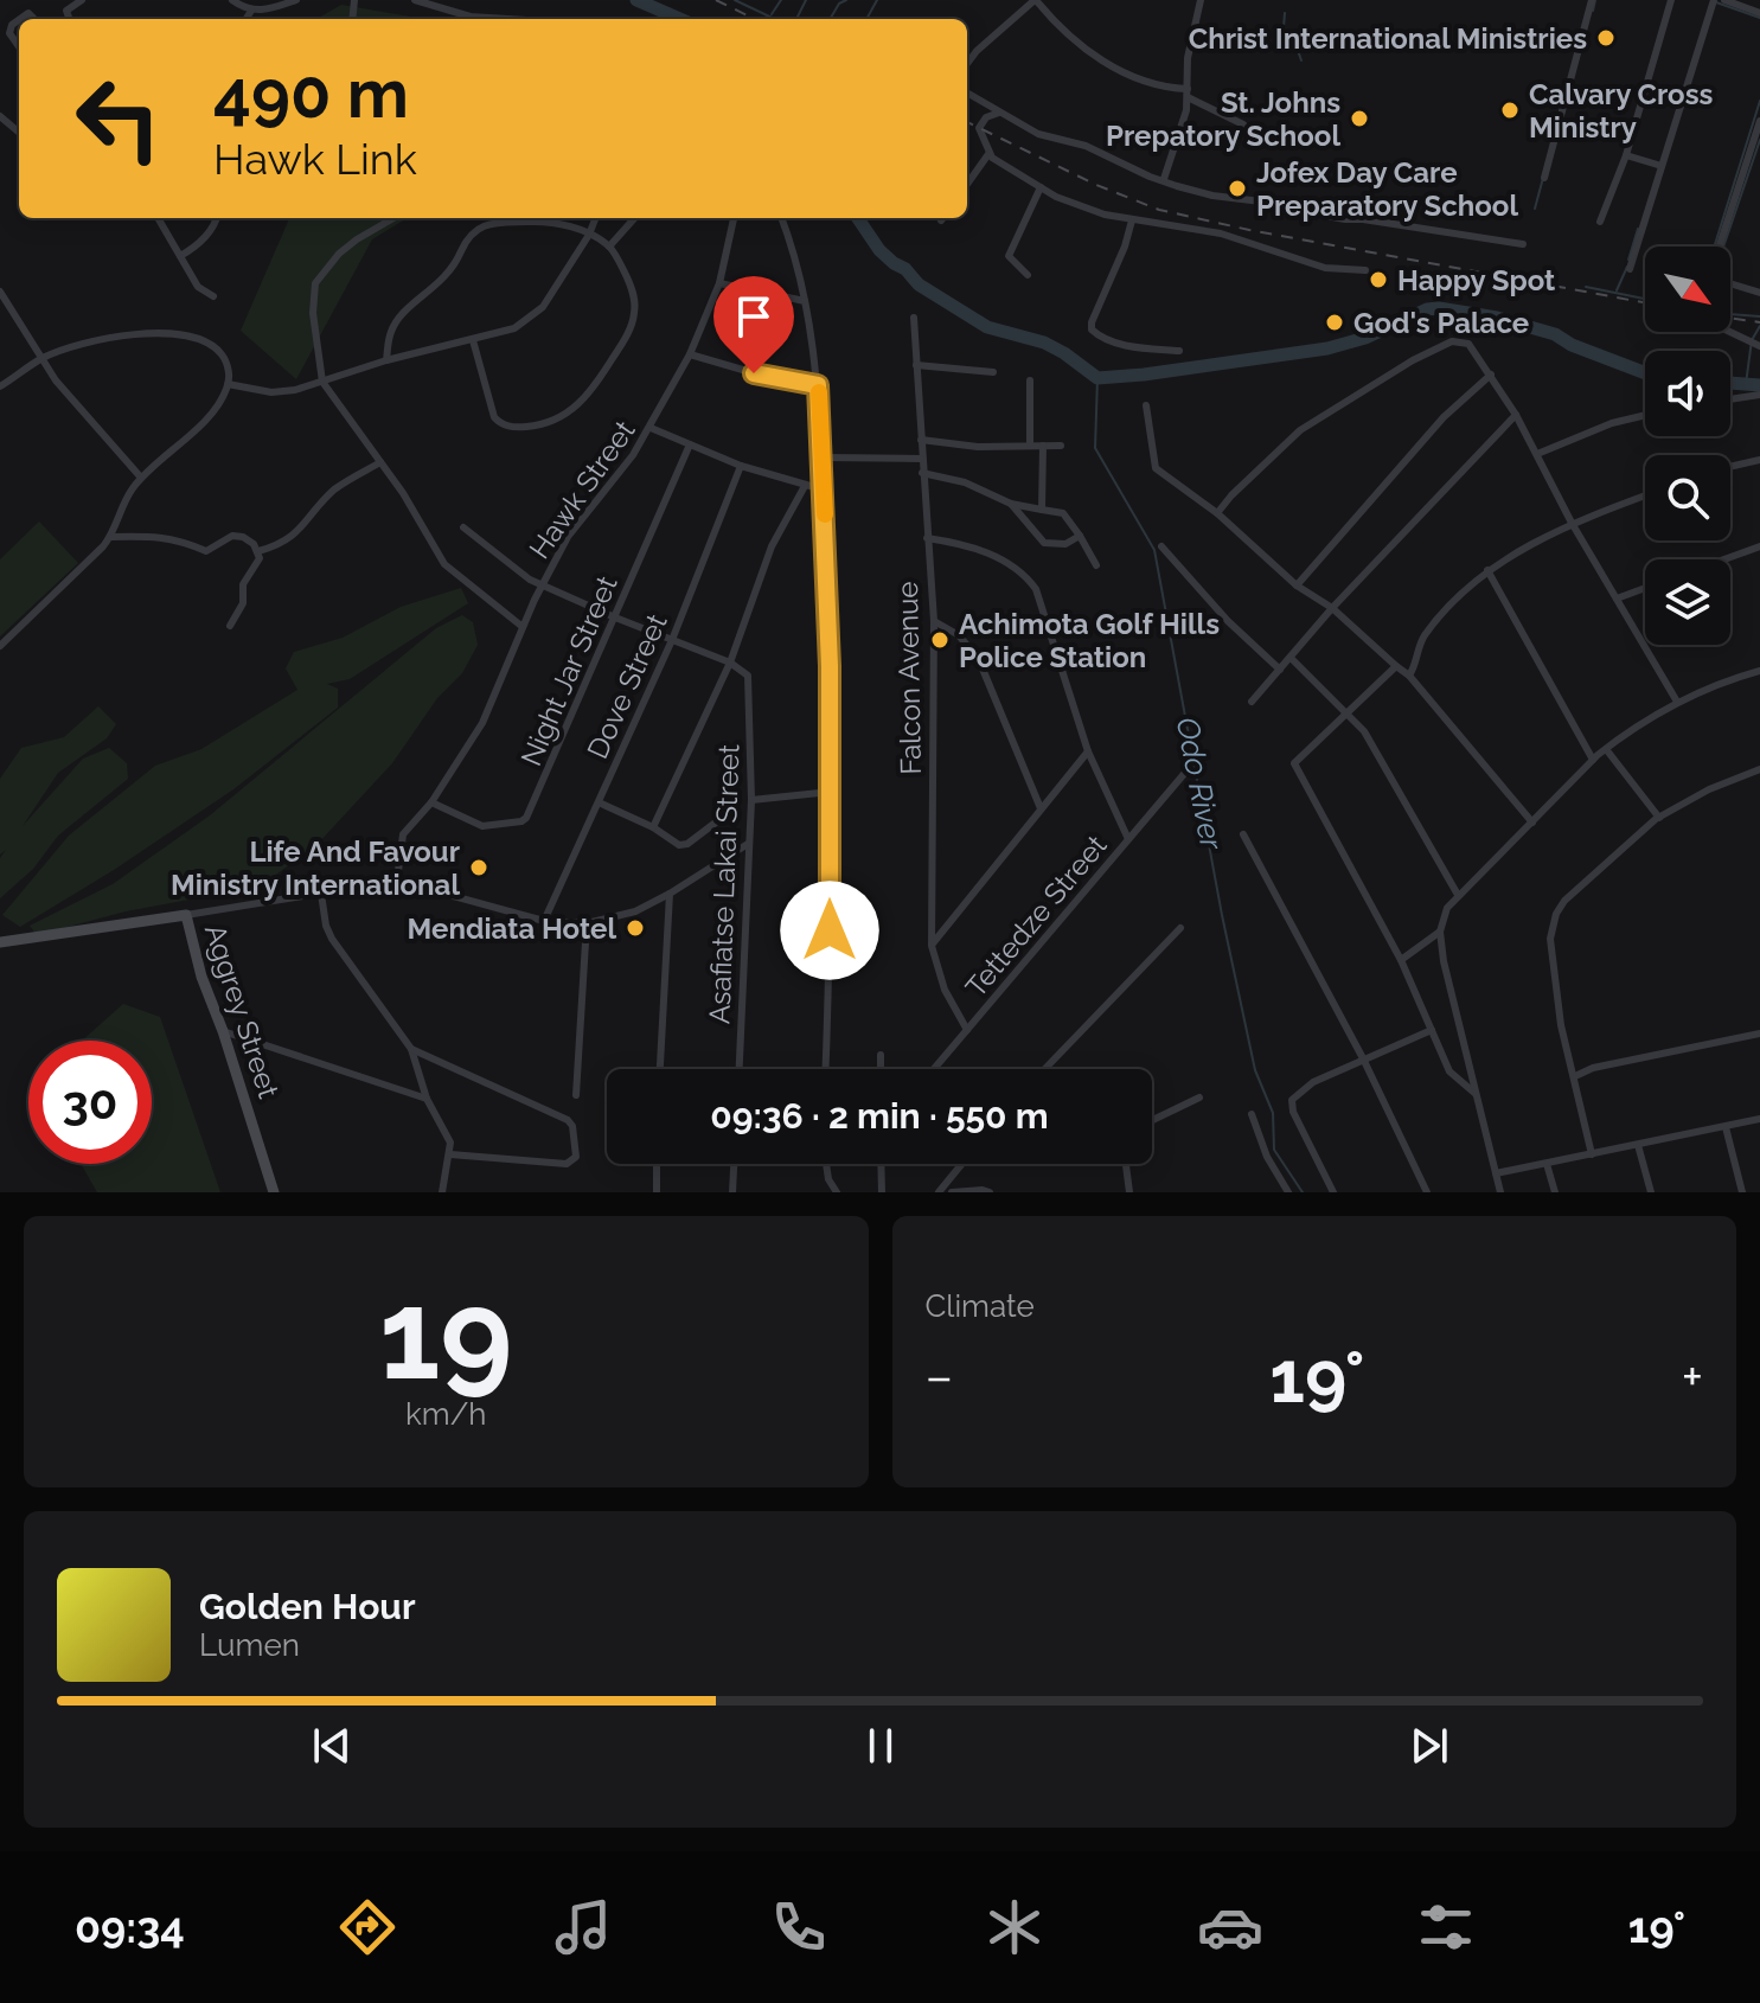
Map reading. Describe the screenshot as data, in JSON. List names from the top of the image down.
{
  "streets": {
    "main road": ["Aggrey Street"],
    "street": [
      "Hawk Street",
      "Night Jar Street",
      "Falcon Avenue",
      "Dove Street",
      "Asafiatse Lakai Street",
      "Tettedze Street"
    ]
  },
  "crossings": [
    ["Hawk Street", "Night Jar Street"],
    ["Falcon Avenue", "Tettedze Street"]
  ],
  "water": ["Odo River"],
  "places": [
    "Christ International Ministries",
    "Calvary Cross Ministry",
    "St. Johns Prepatory School",
    "Jofex Day Care Preparatory School",
    "Happy Spot",
    "God's Palace",
    "Achimota Golf Hills Police Station",
    "Life And Favour Ministry International",
    "Mendiata Hotel"
  ],
  "north": "bottom right",
  "page": {
    "turn": ["490 m", "Hawk Link"],
    "limit": "30",
    "trip": "09:36 · 2 min · 550 m",
    "tile": [
      ["19", "km/h"],
      "Climate"
    ],
    "heat": ["−", "19°", "+"],
    "song": ["Golden Hour", "Lumen"],
    "tabs": ["09:34", "19°"]
  }
}
